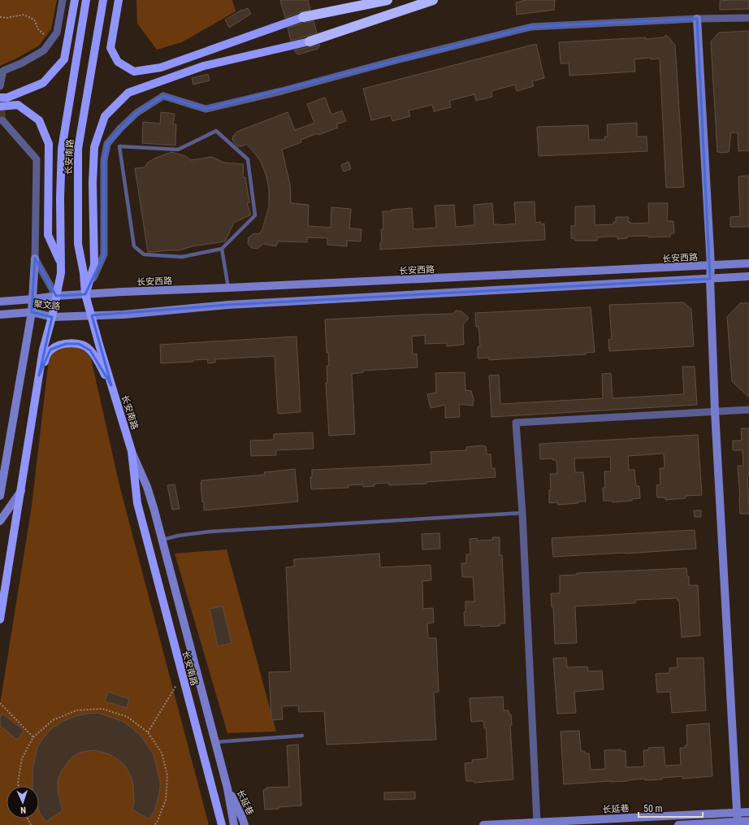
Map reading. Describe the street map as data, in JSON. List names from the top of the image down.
{
  "streets": {
    "main road": [
      "长安南路",
      "长安西路",
      "聚文路",
      "长延巷"
    ]
  },
  "crossings": [
    ["长安南路", "长安西路"],
    ["长安南路", "聚文路"],
    ["长安西路", "聚文路"]
  ],
  "scale_bar": "50 m",
  "north": "bottom"
}
